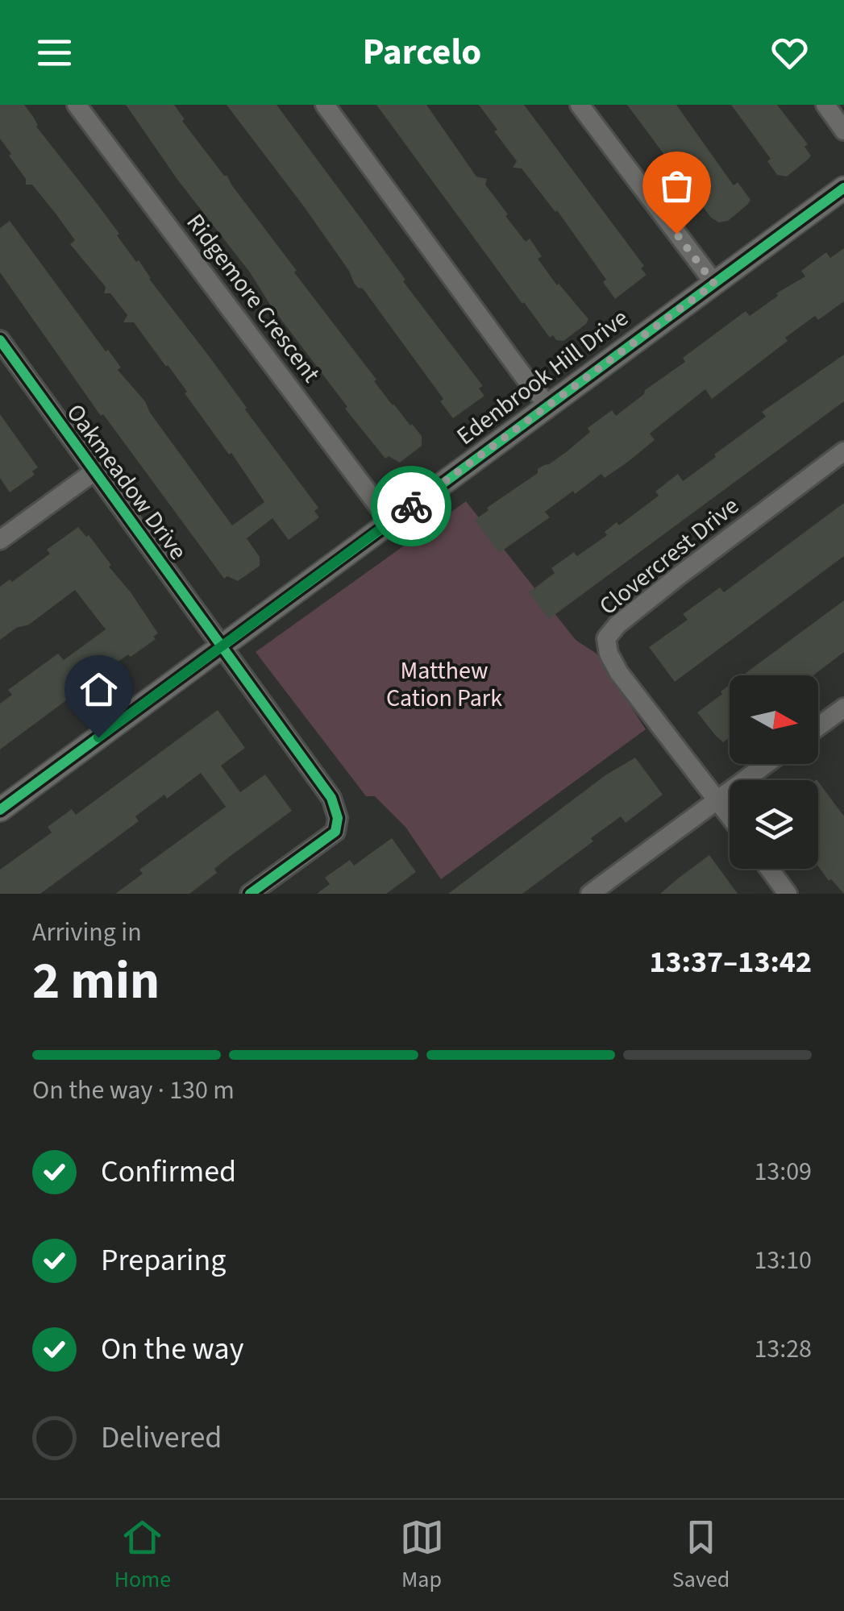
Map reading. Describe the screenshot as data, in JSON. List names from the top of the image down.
{
  "streets": {
    "street": [
      "Ridgemore Crescent",
      "Edenbrook Hill Drive",
      "Oakmeadow Drive",
      "Clovercrest Drive"
    ]
  },
  "crossings": [
    ["Ridgemore Crescent", "Edenbrook Hill Drive"],
    ["Edenbrook Hill Drive", "Oakmeadow Drive"]
  ],
  "parks": ["Matthew Cation Park"],
  "north": "right",
  "page": {
    "header": "Parcelo",
    "heading": ["2 min", "Arriving in", "13:37–13:42"],
    "bar": "On the way · 130 m",
    "list": [
      ["Confirmed", "13:09"],
      ["Preparing", "13:10"],
      ["On the way", "13:28"],
      "Delivered"
    ],
    "tabs": ["Home", "Map", "Saved"]
  }
}
